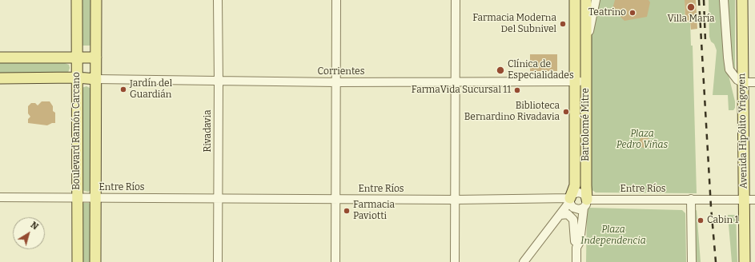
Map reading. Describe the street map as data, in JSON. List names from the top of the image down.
{
  "streets": {
    "main road": ["Bartolomé Mitre", "Boulevard Ramón Carcano", "Avenida Hipólito Yrigoyen"],
    "street": ["Corrientes", "Rivadavia", "Entre Ríos"]
  },
  "crossings": [
    ["Corrientes", "Bartolomé Mitre"],
    ["Corrientes", "Boulevard Ramón Carcano"],
    ["Corrientes", "Rivadavia"],
    ["Bartolomé Mitre", "Entre Ríos"],
    ["Boulevard Ramón Carcano", "Entre Ríos"],
    ["Rivadavia", "Entre Ríos"],
    ["Avenida Hipólito Yrigoyen", "Entre Ríos"]
  ],
  "parks": ["Plaza Pedro Viñas", "Plaza Independencia"],
  "places": [
    "Villa María",
    "Teatrino",
    "Farmacia Moderna Del Subnivel",
    "Clínica de Especialidades",
    "Jardín del Guardián",
    "FarmaVida Sucursal 11",
    "Biblioteca Bernardino Rivadavia",
    "Farmacia Paviotti",
    "Cabin 1"
  ],
  "north": "top right"
}
